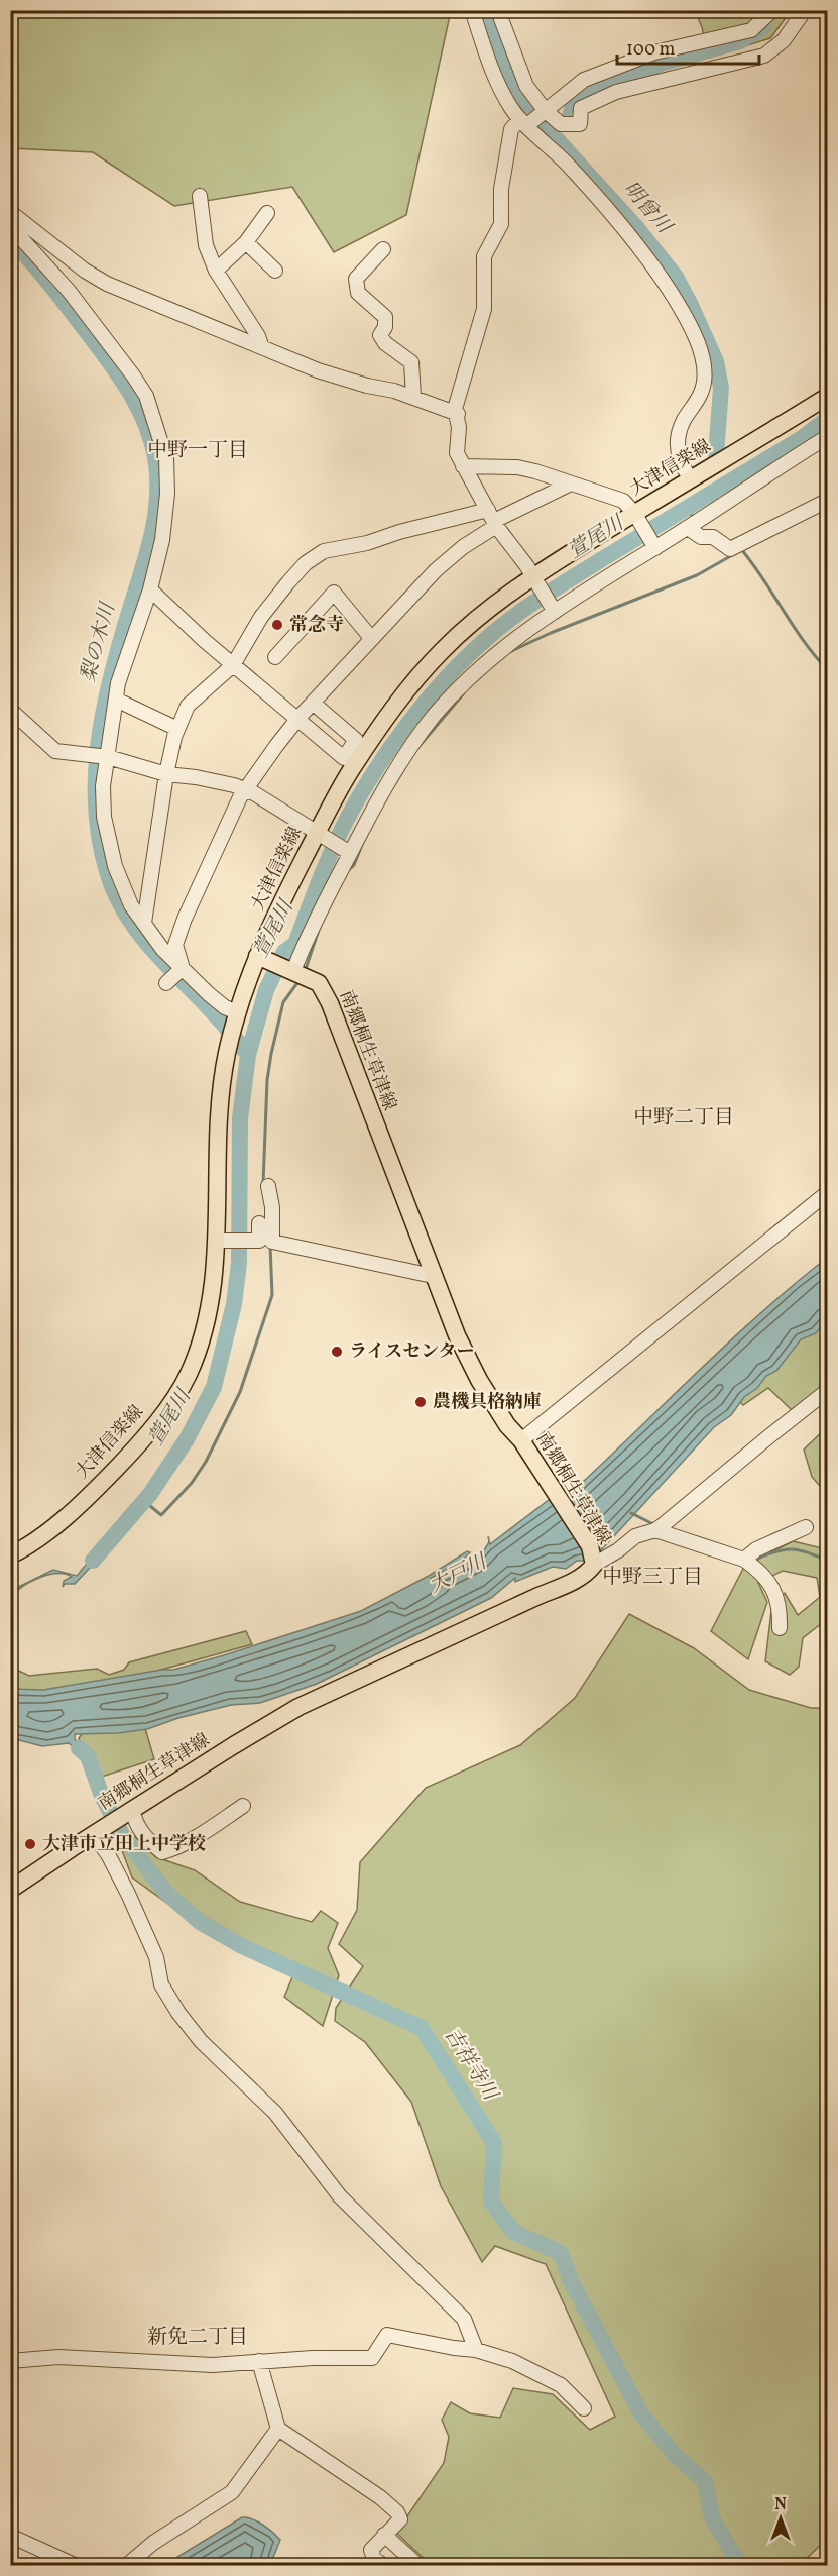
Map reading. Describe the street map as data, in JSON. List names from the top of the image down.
{
  "streets": {
    "main road": ["大津信楽線", "南郷桐生草津線"]
  },
  "crossings": [
    ["大津信楽線", "南郷桐生草津線"]
  ],
  "districts": [
    "中野一丁目",
    "中野二丁目",
    "中野三丁目",
    "新免二丁目"
  ],
  "water": [
    "明曾川",
    "萱尾川",
    "梨の木川",
    "大戸川",
    "吉祥寺川"
  ],
  "places": [
    "常念寺",
    "ライスセンター",
    "農機具格納庫",
    "大津市立田上中学校"
  ],
  "scale_bar": "100 m",
  "north": "top"
}
